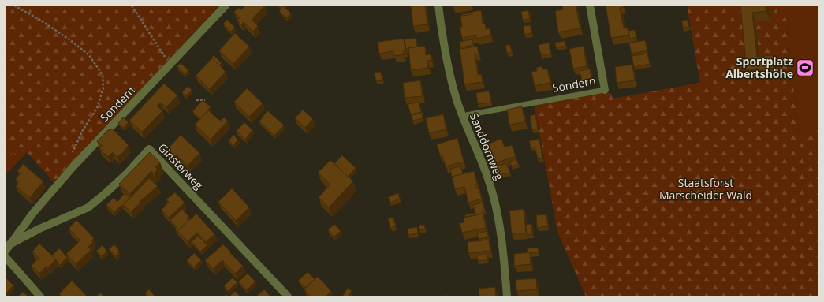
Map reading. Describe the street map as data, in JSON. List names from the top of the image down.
{
  "streets": {
    "street": ["Sondern", "Sanddornweg", "Ginsterweg"]
  },
  "crossings": [
    ["Sondern", "Sanddornweg"],
    ["Sondern", "Ginsterweg"]
  ],
  "parks": ["Staatsforst Marscheider Wald"],
  "places": {
    "sports": ["Sportplatz Albertshöhe"]
  }
}
